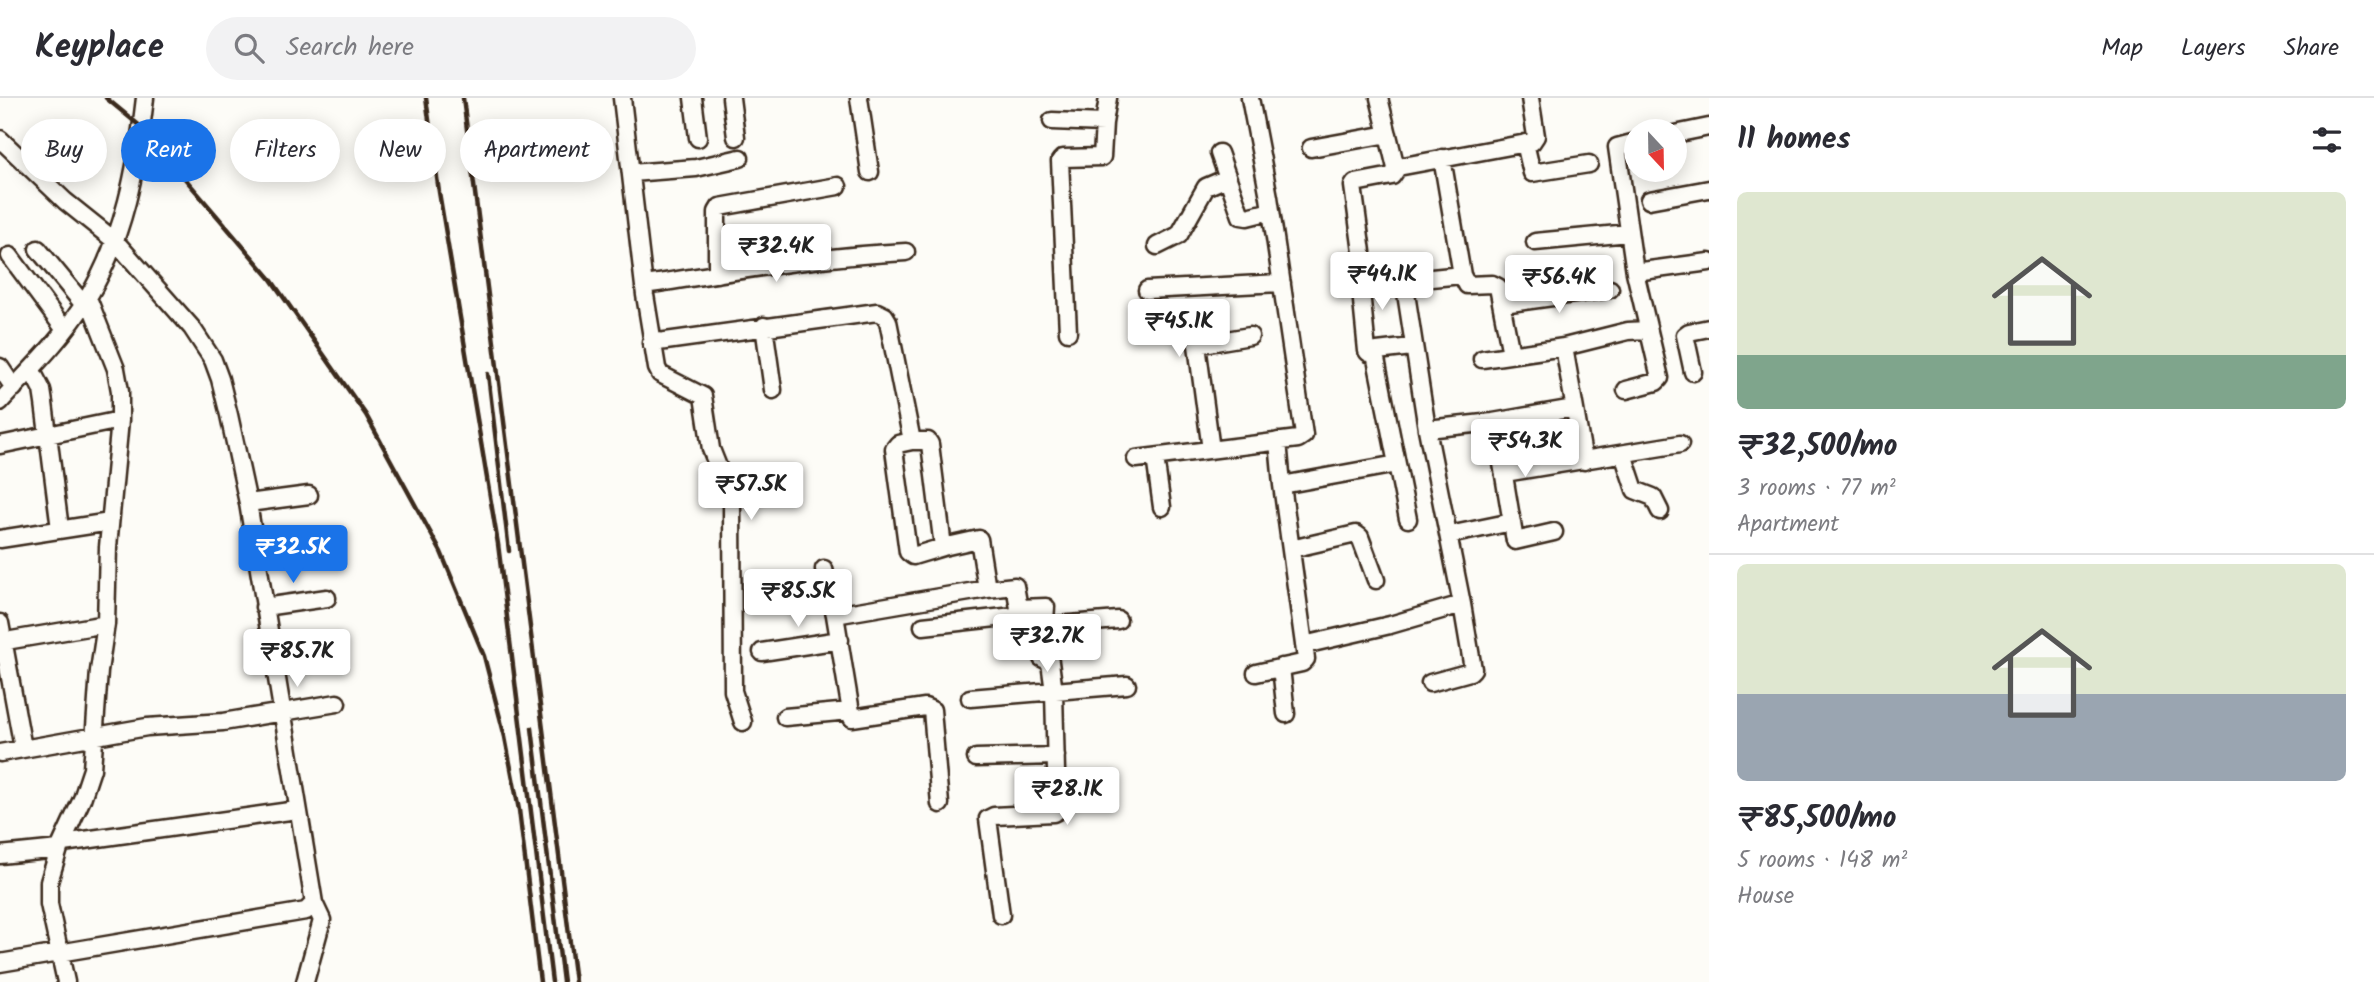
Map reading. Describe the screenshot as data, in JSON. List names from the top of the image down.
{
  "north": "bottom",
  "page": {
    "header": "Keyplace",
    "search": "Search here",
    "nav": ["Map", "Layers", "Share"],
    "heading": "11 homes",
    "chip": [
      "Buy",
      "Rent",
      "Filters",
      "New",
      "Apartment"
    ],
    "list": [
      {
        "name": "₹32,500/mo",
        "note": "3 rooms · 77 m² · Apartment"
      },
      {
        "name": "₹85,500/mo",
        "note": "5 rooms · 148 m² · House"
      }
    ],
    "price": [
      "₹32.4K",
      "₹44.1K",
      "₹56.4K",
      "₹45.1K",
      "₹54.3K",
      "₹57.5K",
      "₹32.5K",
      "₹85.5K",
      "₹32.7K",
      "₹85.7K",
      "₹28.1K"
    ]
  }
}
